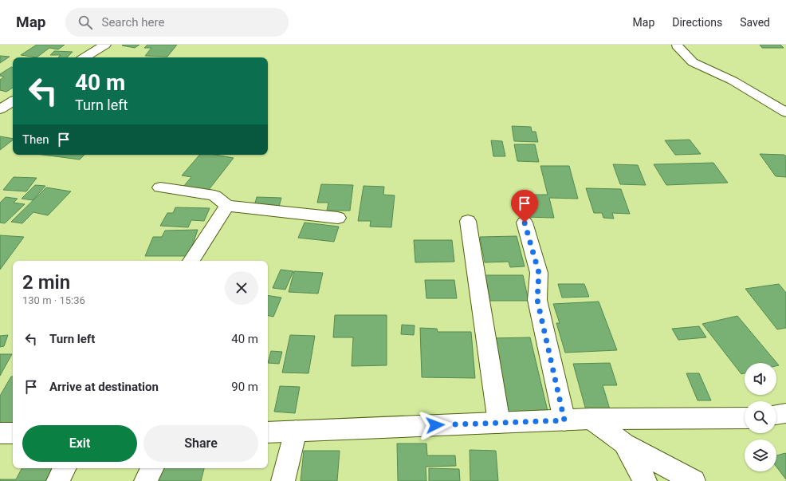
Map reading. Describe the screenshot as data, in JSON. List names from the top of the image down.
{
  "page": {
    "header": "Map",
    "search": "Search here",
    "nav": ["Map", "Directions", "Saved"],
    "turn": ["40 m", "Turn left"],
    "then": "Then",
    "heading": ["2 min", "130 m · 15:36"],
    "list": [
      {
        "name": "Turn left",
        "value": "40 m"
      },
      {
        "name": "Arrive at destination",
        "value": "90 m"
      }
    ],
    "buttons": ["Exit", "Share"]
  }
}
